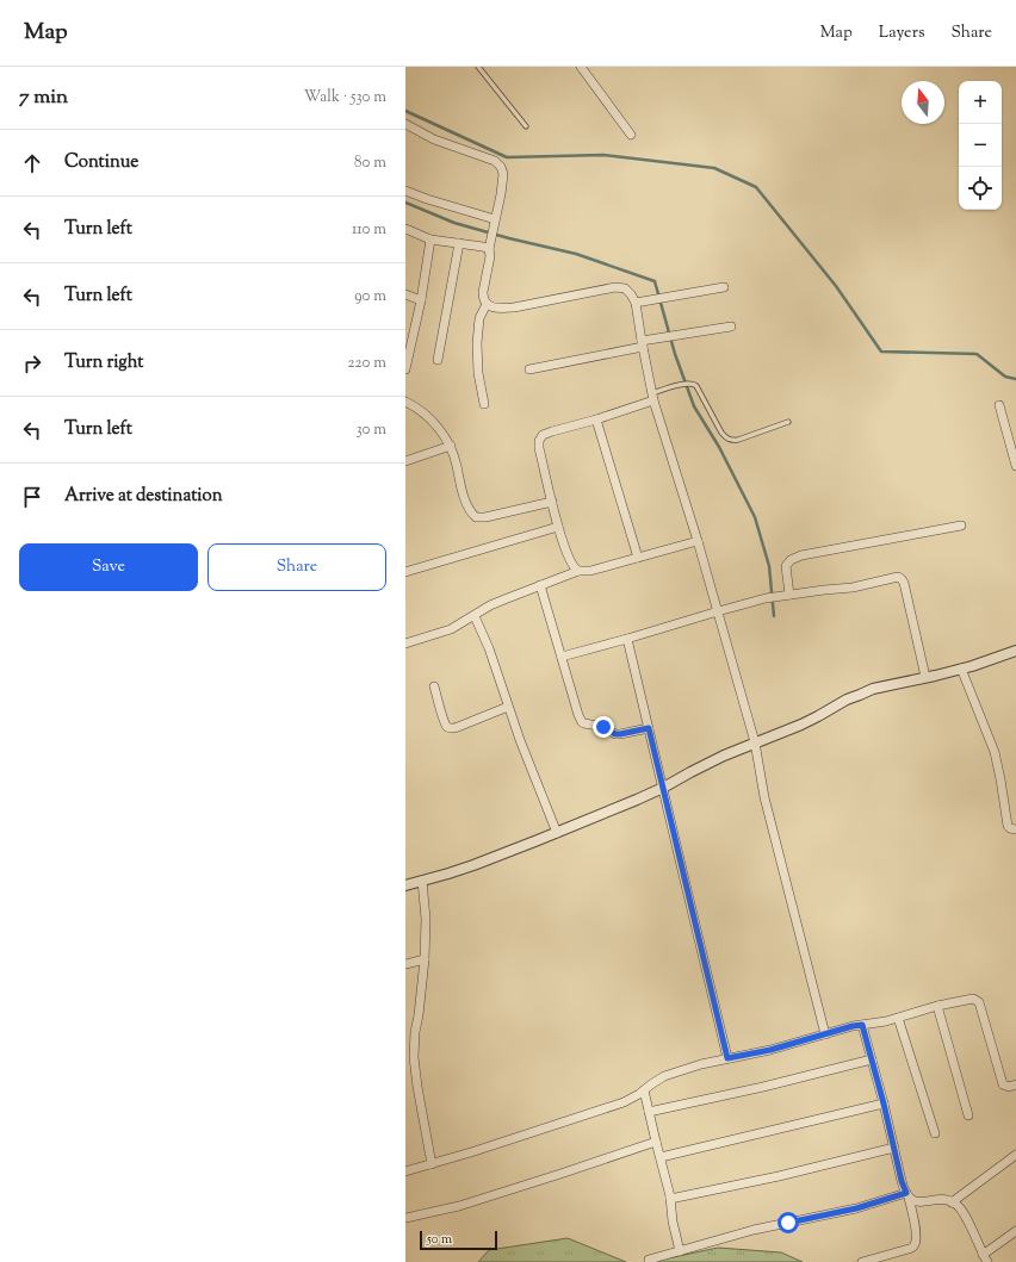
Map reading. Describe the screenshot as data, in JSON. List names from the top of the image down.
{
  "scale_bar": "50 m",
  "north": "top",
  "page": {
    "header": "Map",
    "nav": ["Map", "Layers", "Share"],
    "heading": ["7 min", "Walk · 530 m"],
    "map_buttons": ["+", "−"],
    "list": [
      ["Continue", "80 m"],
      ["Turn left", "110 m"],
      ["Turn left", "90 m"],
      ["Turn right", "220 m"],
      ["Turn left", "30 m"],
      "Arrive at destination"
    ],
    "buttons": ["Save", "Share"],
    "scale": "50 m"
  }
}
